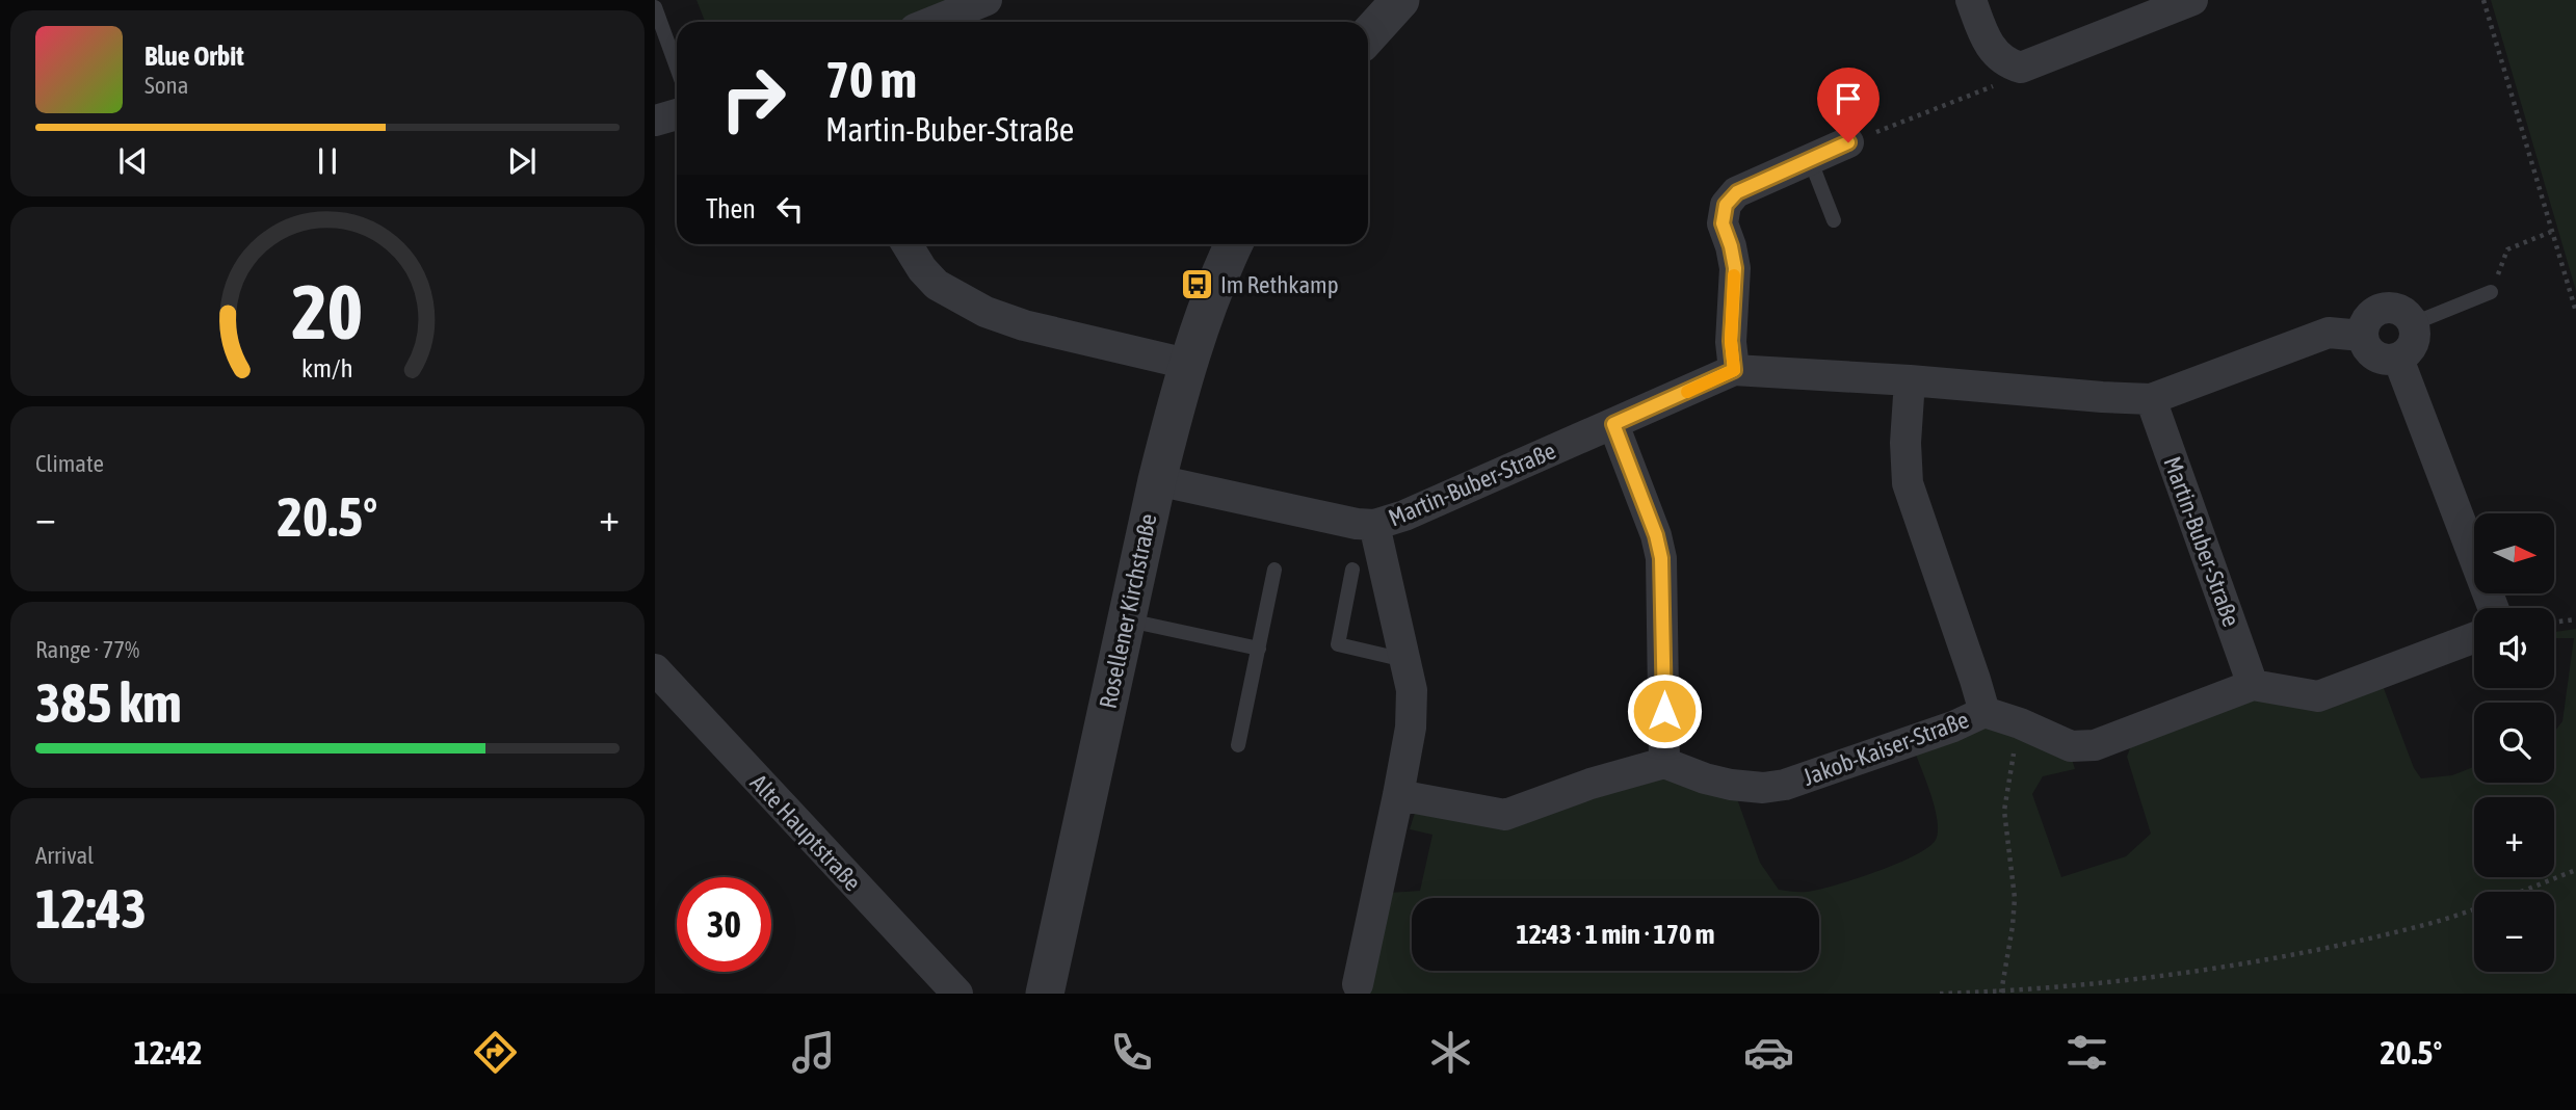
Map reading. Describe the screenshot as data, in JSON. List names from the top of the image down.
{
  "streets": {
    "street": [
      "Martin-Buber-Straße",
      "Rosellener Kirchstraße",
      "Jakob-Kaiser-Straße",
      "Alte Hauptstraße"
    ]
  },
  "crossings": [
    ["Martin-Buber-Straße", "Rosellener Kirchstraße"],
    ["Martin-Buber-Straße", "Jakob-Kaiser-Straße"]
  ],
  "places": {
    "bus stop": ["Im Rethkamp"]
  },
  "north": "right",
  "page": {
    "turn": ["70 m", "Martin-Buber-Straße"],
    "song": ["Blue Orbit", "Sona"],
    "then": "Then",
    "tile": [
      "Climate",
      ["Range · 77%", "385 km"],
      ["Arrival", "12:43"]
    ],
    "heat": ["−", "20.5°", "+"],
    "map_buttons": ["+", "−"],
    "limit": "30",
    "trip": "12:43 · 1 min · 170 m",
    "tabs": ["12:42", "20.5°"],
    "gauge": ["20", "km/h"]
  }
}
